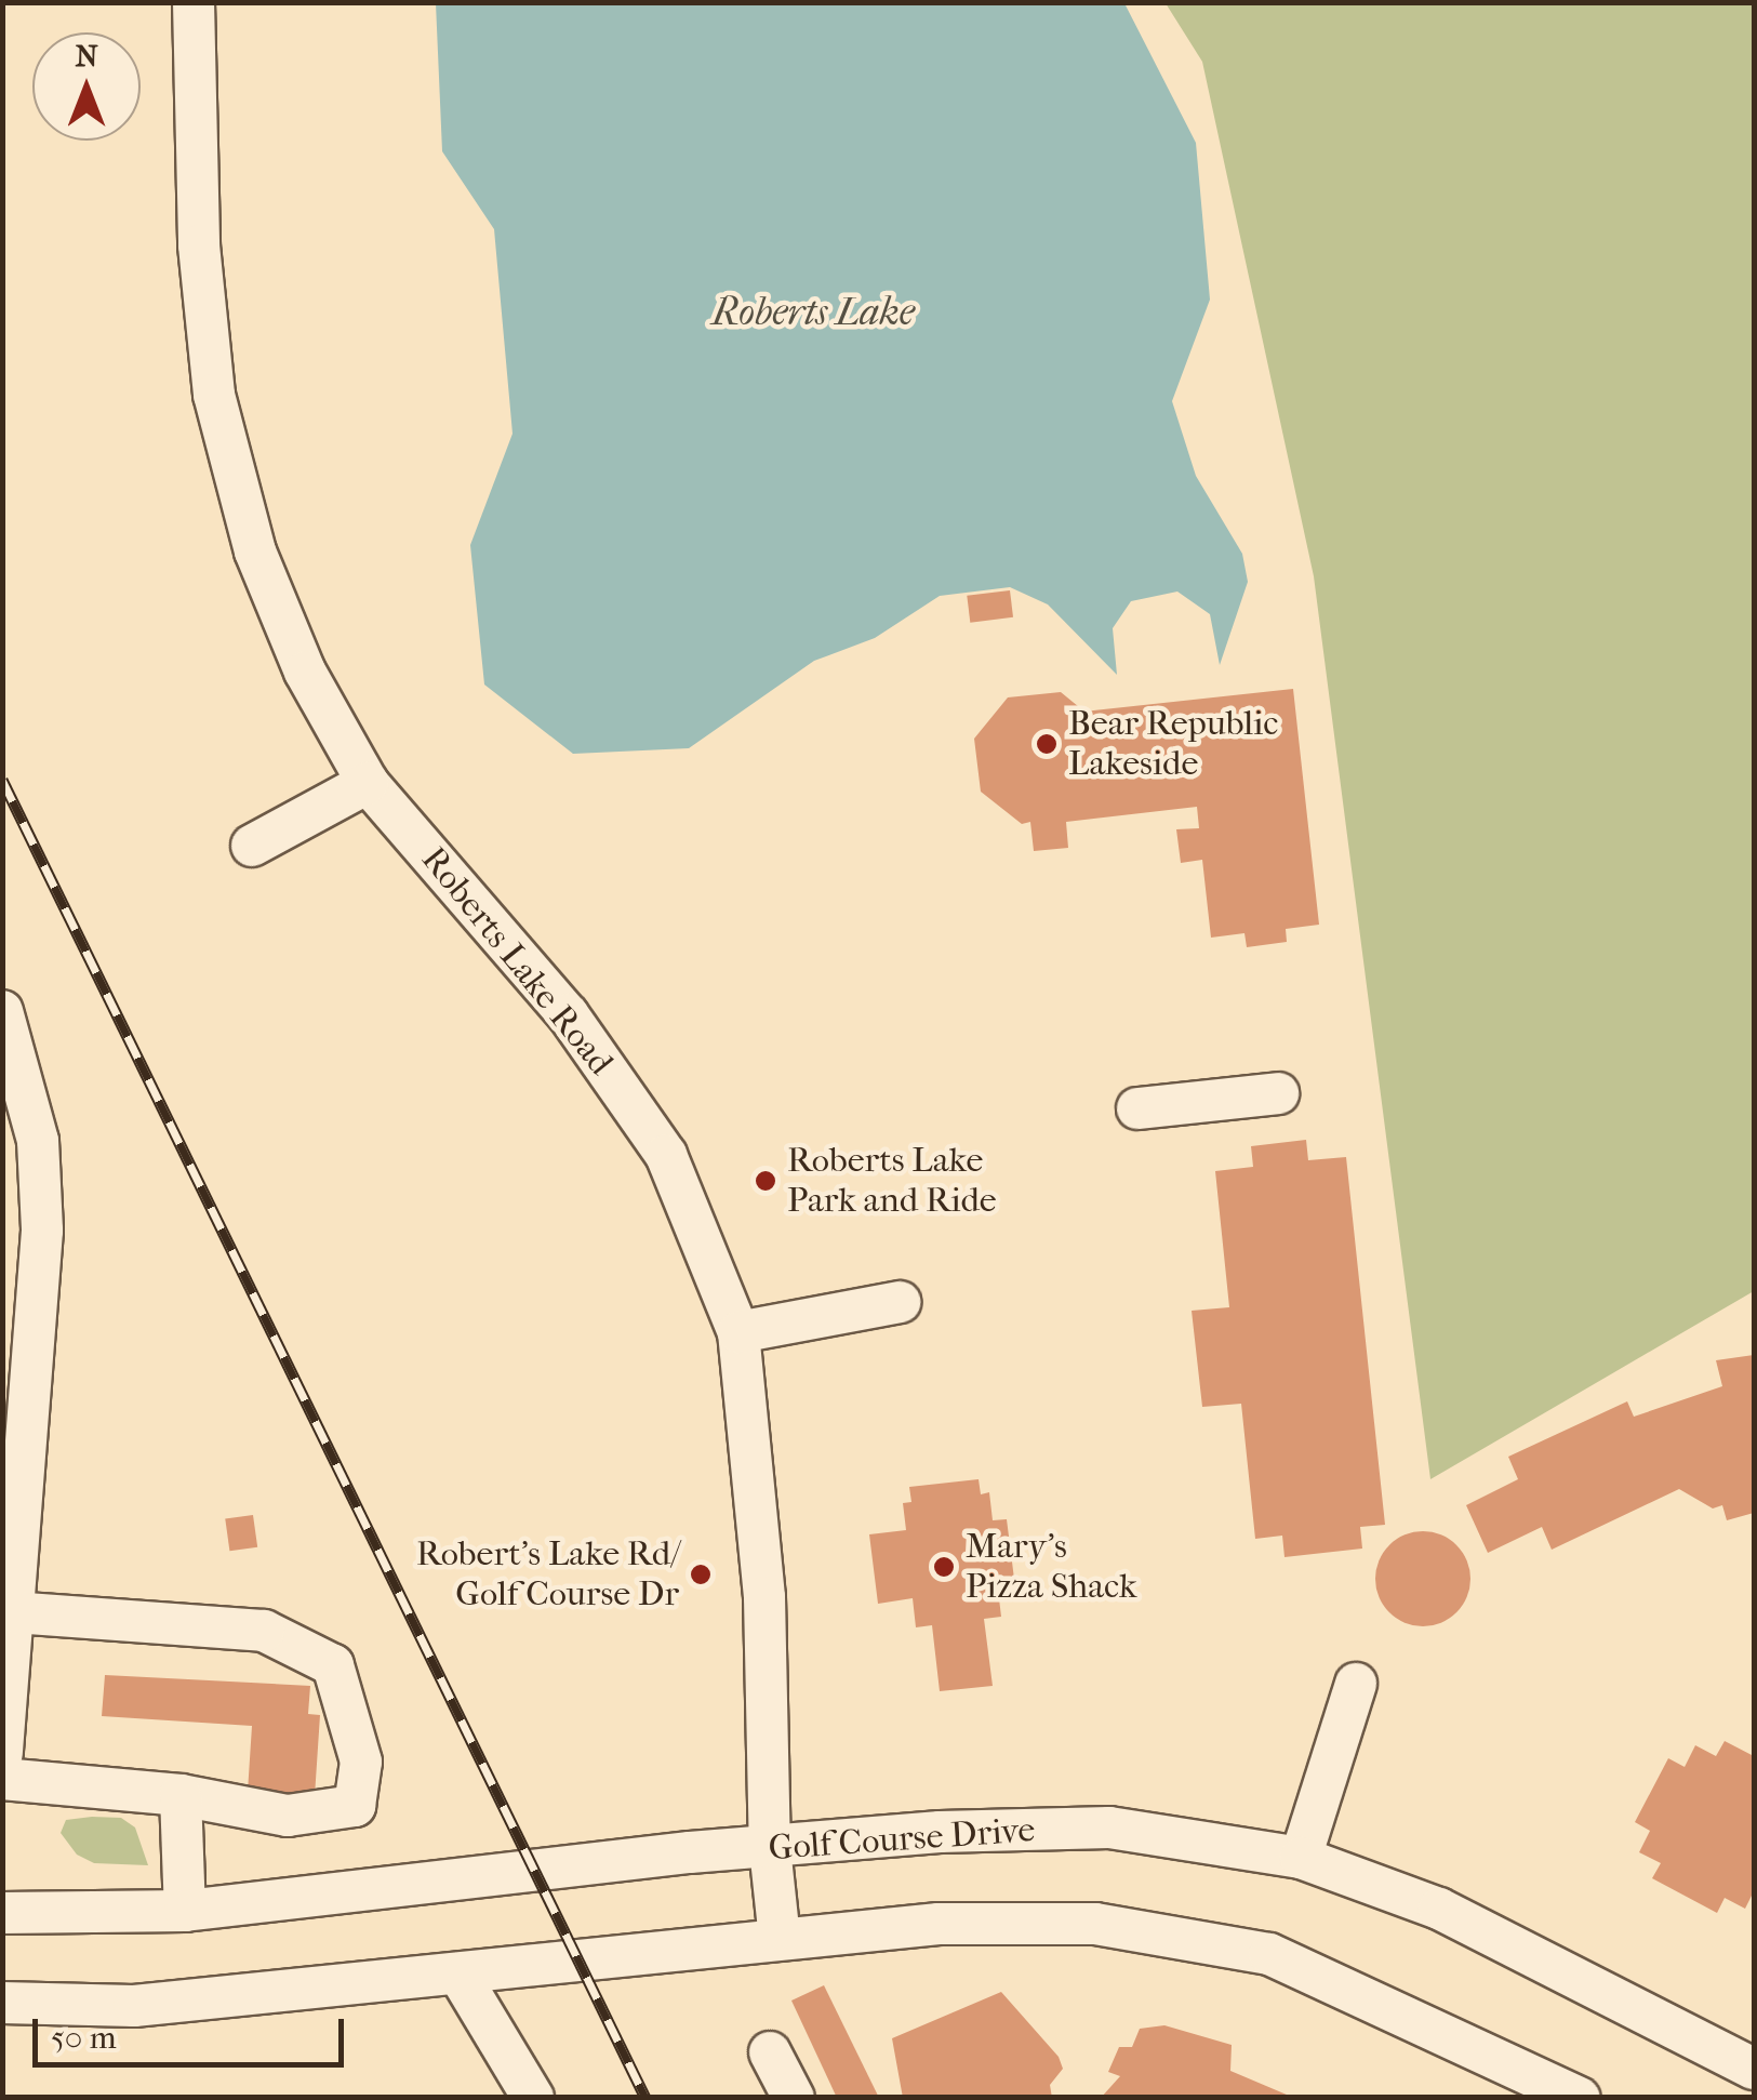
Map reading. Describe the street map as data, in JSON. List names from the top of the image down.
{
  "streets": {
    "street": ["Roberts Lake Road", "Golf Course Drive"]
  },
  "crossings": [
    ["Roberts Lake Road", "Golf Course Drive"]
  ],
  "water": ["Roberts Lake"],
  "places": [
    "Bear Republic Lakeside",
    "Roberts Lake Park and Ride",
    "Mary's Pizza Shack",
    "Robert's Lake Rd/ Golf Course Dr"
  ],
  "scale_bar": "50 m",
  "north": "top"
}
